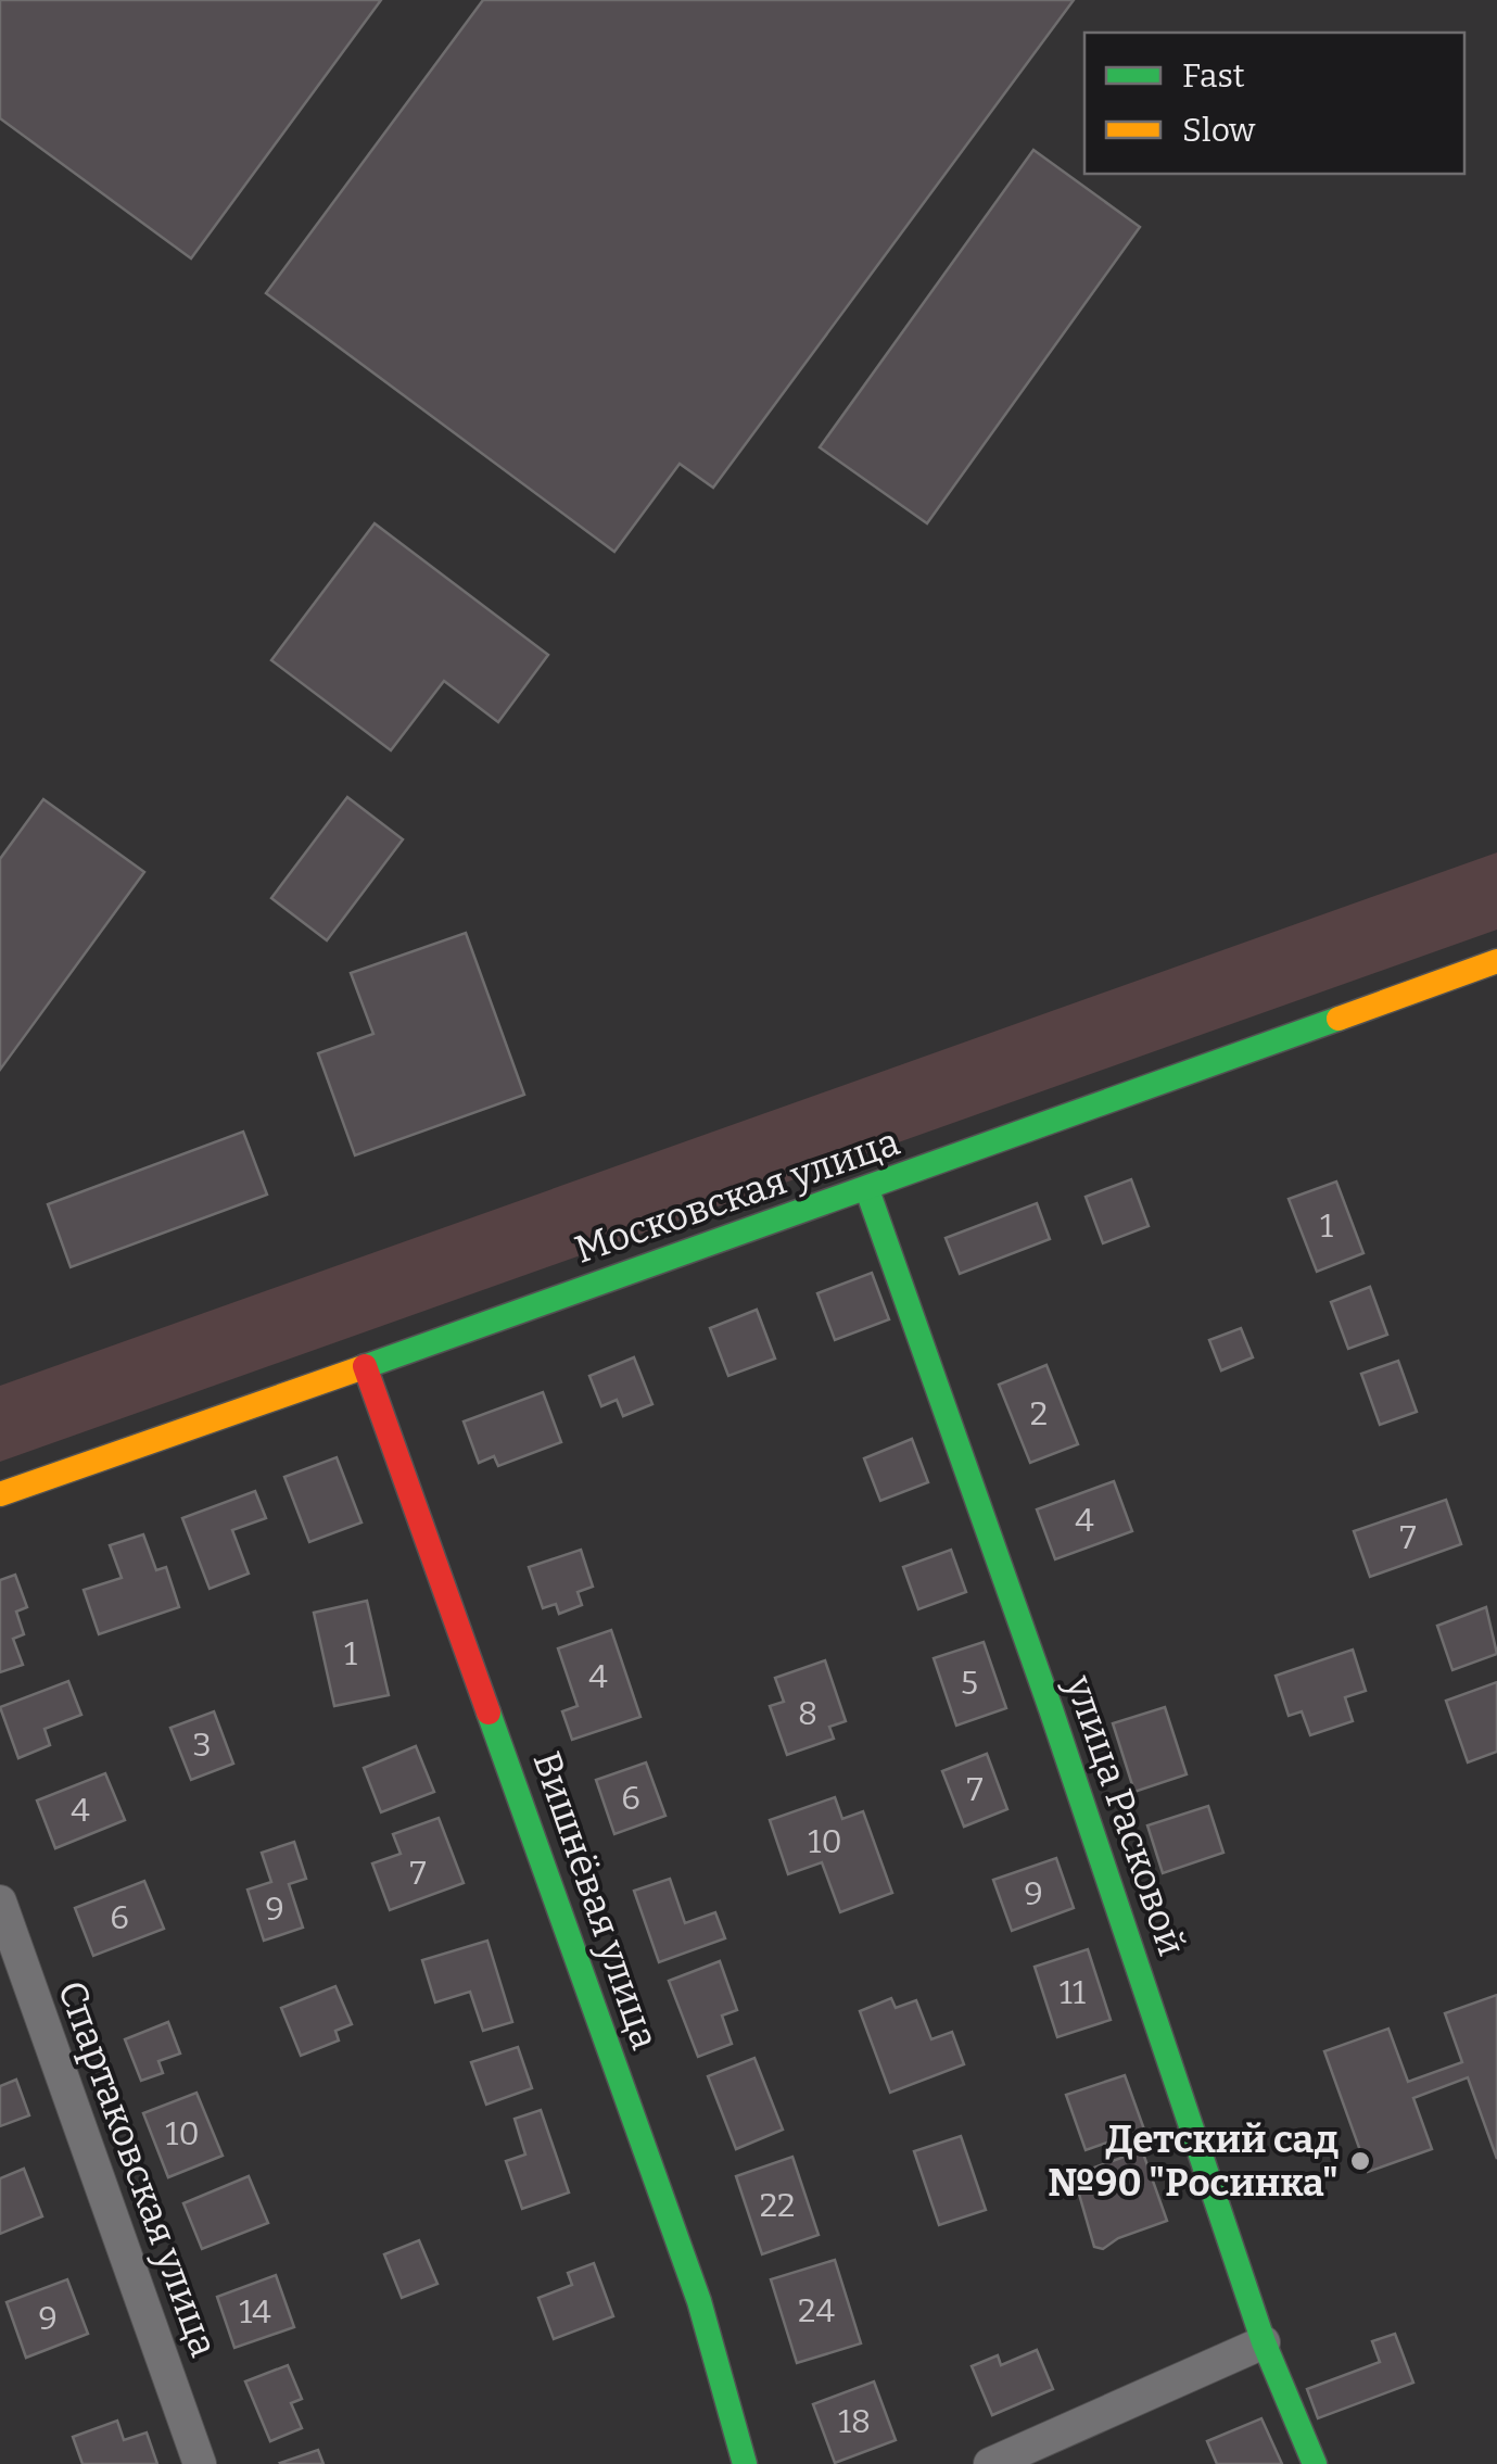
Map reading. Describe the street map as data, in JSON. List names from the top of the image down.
{
  "streets": {
    "street": [
      "Московская улица",
      "улица Расковой",
      "Вишнёвая улица",
      "Спартаковская улица"
    ]
  },
  "crossings": [
    ["Московская улица", "улица Расковой"],
    ["Московская улица", "Вишнёвая улица"]
  ],
  "places": ["Детский сад №90 \"Росинка\""],
  "house_numbers": [
    "1",
    "2",
    "4",
    "7",
    "1",
    "4",
    "5",
    "8",
    "3",
    "7",
    "6",
    "4",
    "10",
    "7",
    "9",
    "9",
    "6",
    "11",
    "10",
    "22",
    "24",
    "14",
    "9",
    "18"
  ],
  "legend": ["Fast", "Slow"]
}
